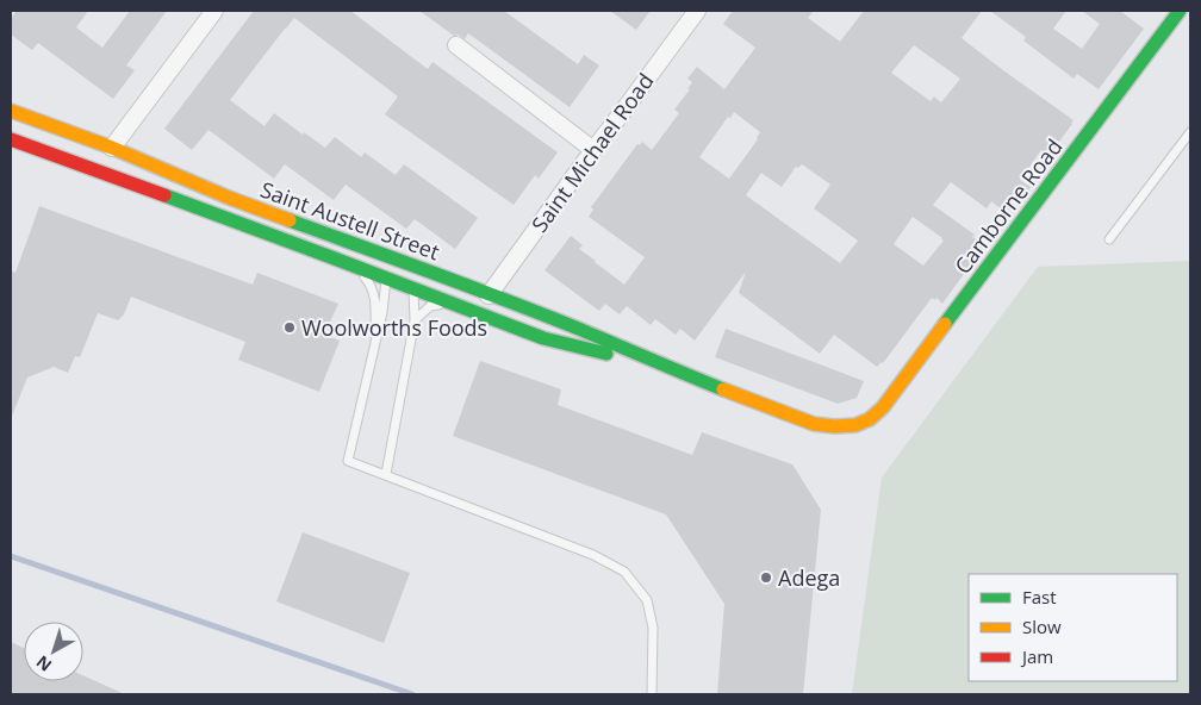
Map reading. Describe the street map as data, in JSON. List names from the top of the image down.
{
  "streets": {
    "street": ["Saint Michael Road", "Camborne Road", "Saint Austell Street"]
  },
  "crossings": [
    ["Saint Michael Road", "Saint Austell Street"],
    ["Camborne Road", "Saint Austell Street"]
  ],
  "places": ["Woolworths Foods", "Adega"],
  "legend": ["Fast", "Slow", "Jam"],
  "north": "bottom left"
}
